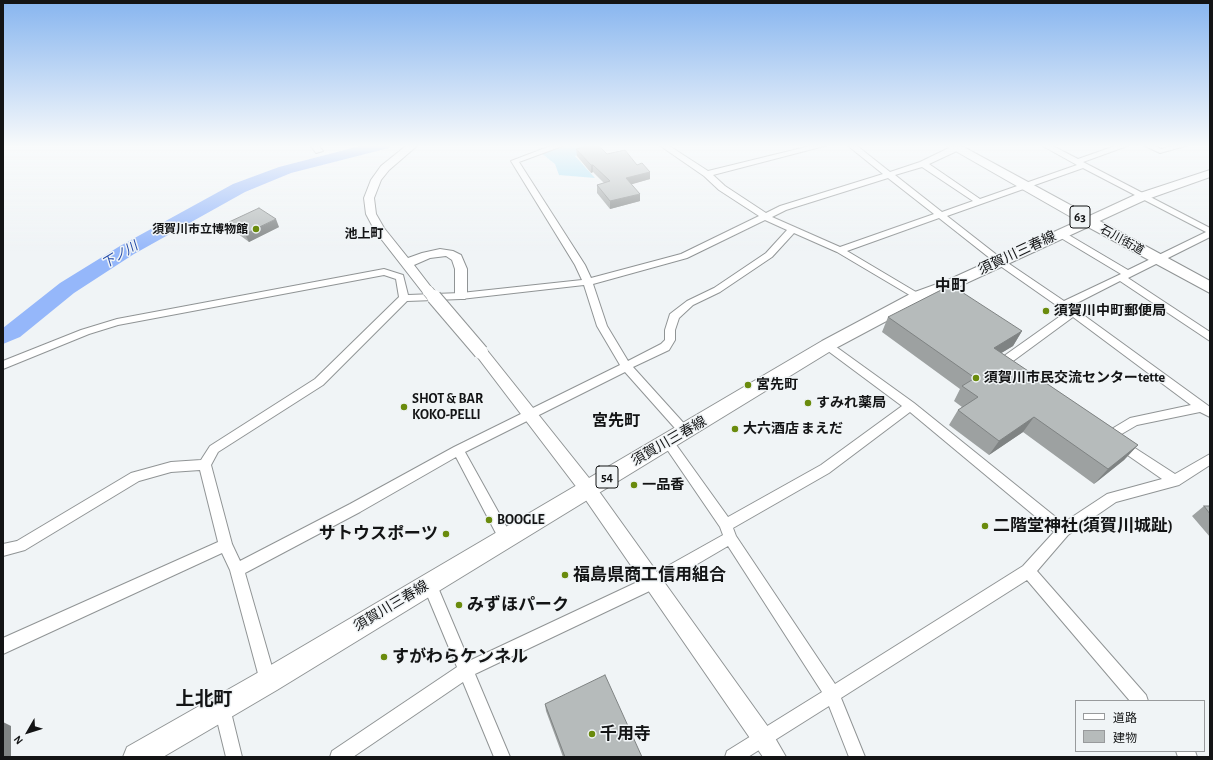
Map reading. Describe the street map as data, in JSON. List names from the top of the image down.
{
  "streets": {
    "main road": [
      "63",
      "石川街道",
      "須賀川三春線",
      "54"
    ]
  },
  "crossings": [
    ["石川街道", "須賀川三春線"]
  ],
  "districts": [
    "池上町",
    "中町",
    "宮先町",
    "上北町"
  ],
  "water": ["下ノ川"],
  "places": [
    "須賀川市立博物館",
    "須賀川中町郵便局",
    "須賀川市民交流センターtette",
    "宮先町",
    "すみれ薬局",
    "SHOT & BAR KOKO-PELLI",
    "大六酒店 まえだ",
    "一品香",
    "BOOGLE",
    "二階堂神社(須賀川城趾)",
    "サトウスポーツ",
    "福島県商工信用組合",
    "みずほパーク",
    "すがわらケンネル",
    "千用寺"
  ],
  "legend": ["道路", "建物"],
  "north": "bottom left"
}
